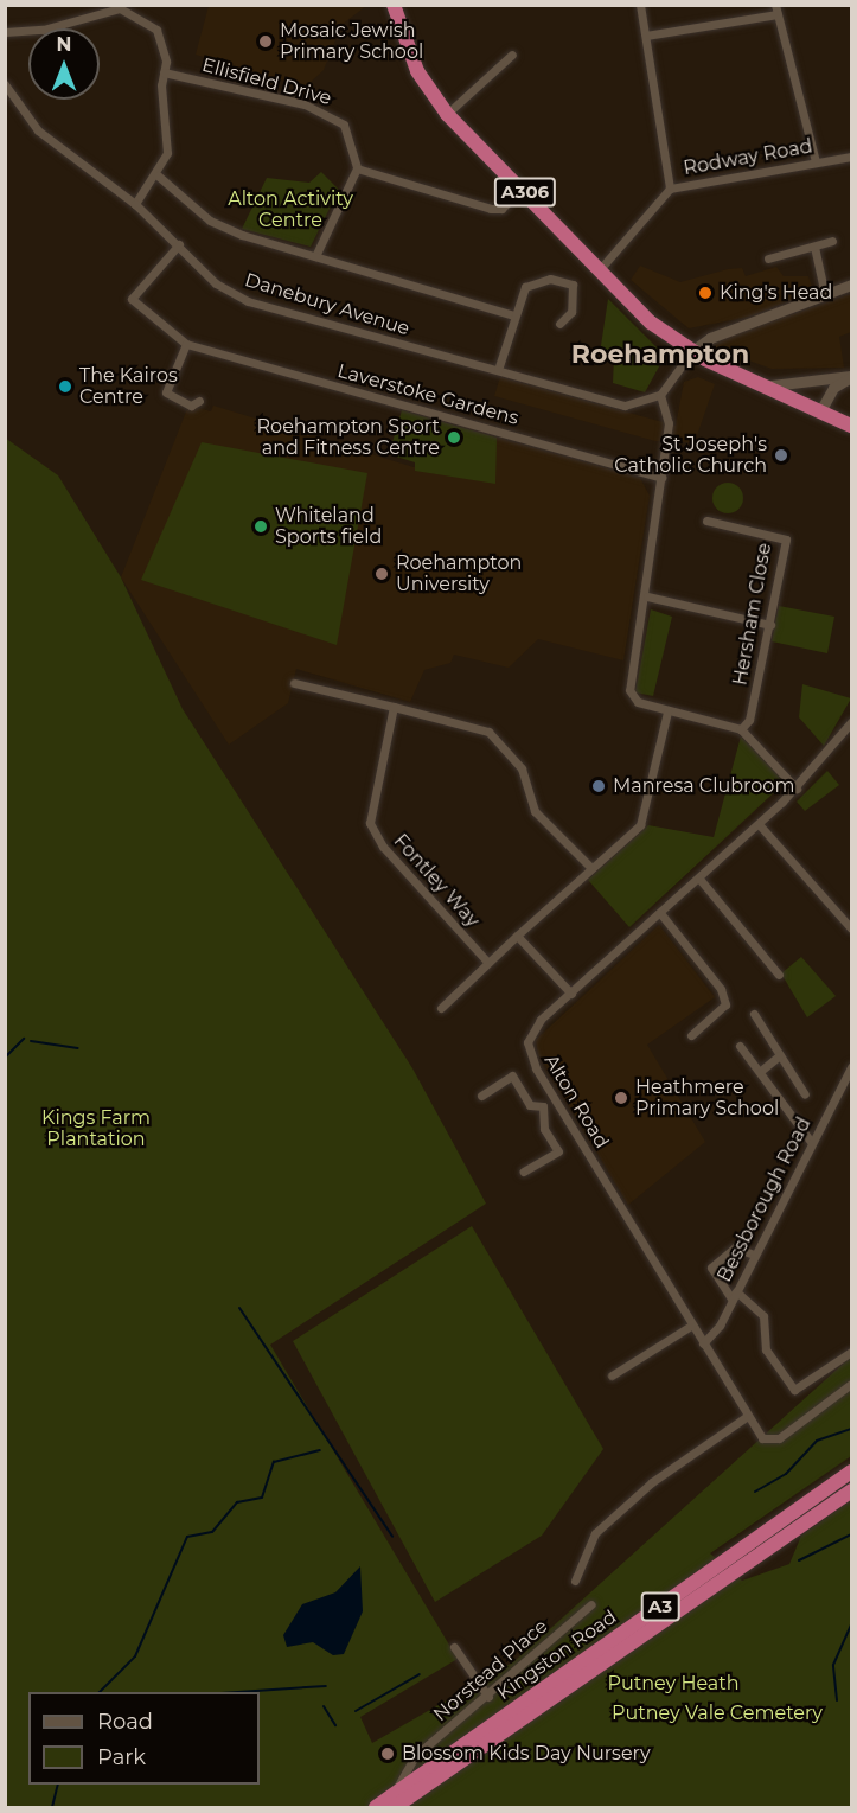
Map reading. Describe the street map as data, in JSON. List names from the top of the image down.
{
  "streets": {
    "highway": ["A306", "A3", "Kingston Road"],
    "street": [
      "Ellisfield Drive",
      "Rodway Road",
      "Danebury Avenue",
      "Laverstoke Gardens",
      "Hersham Close",
      "Fontley Way",
      "Alton Road",
      "Bessborough Road",
      "Norstead Place"
    ]
  },
  "crossings": [
    ["Rodway Road", "A306"],
    ["Danebury Avenue", "Laverstoke Gardens"],
    ["Alton Road", "Bessborough Road"],
    ["A3", "Kingston Road"],
    ["A3", "Norstead Place"],
    ["Kingston Road", "Norstead Place"]
  ],
  "districts": ["Roehampton"],
  "parks": [
    "Alton Activity Centre",
    "Kings Farm Plantation",
    "Putney Heath",
    "Putney Vale Cemetery"
  ],
  "places": [
    "Mosaic Jewish Primary School",
    "King's Head",
    "The Kairos Centre",
    "Roehampton Sport and Fitness Centre",
    "St Joseph's Catholic Church",
    "Whiteland Sports field",
    "Roehampton University",
    "Manresa Clubroom",
    "Heathmere Primary School",
    "Blossom Kids Day Nursery"
  ],
  "legend": ["Road", "Park"],
  "north": "top"
}
